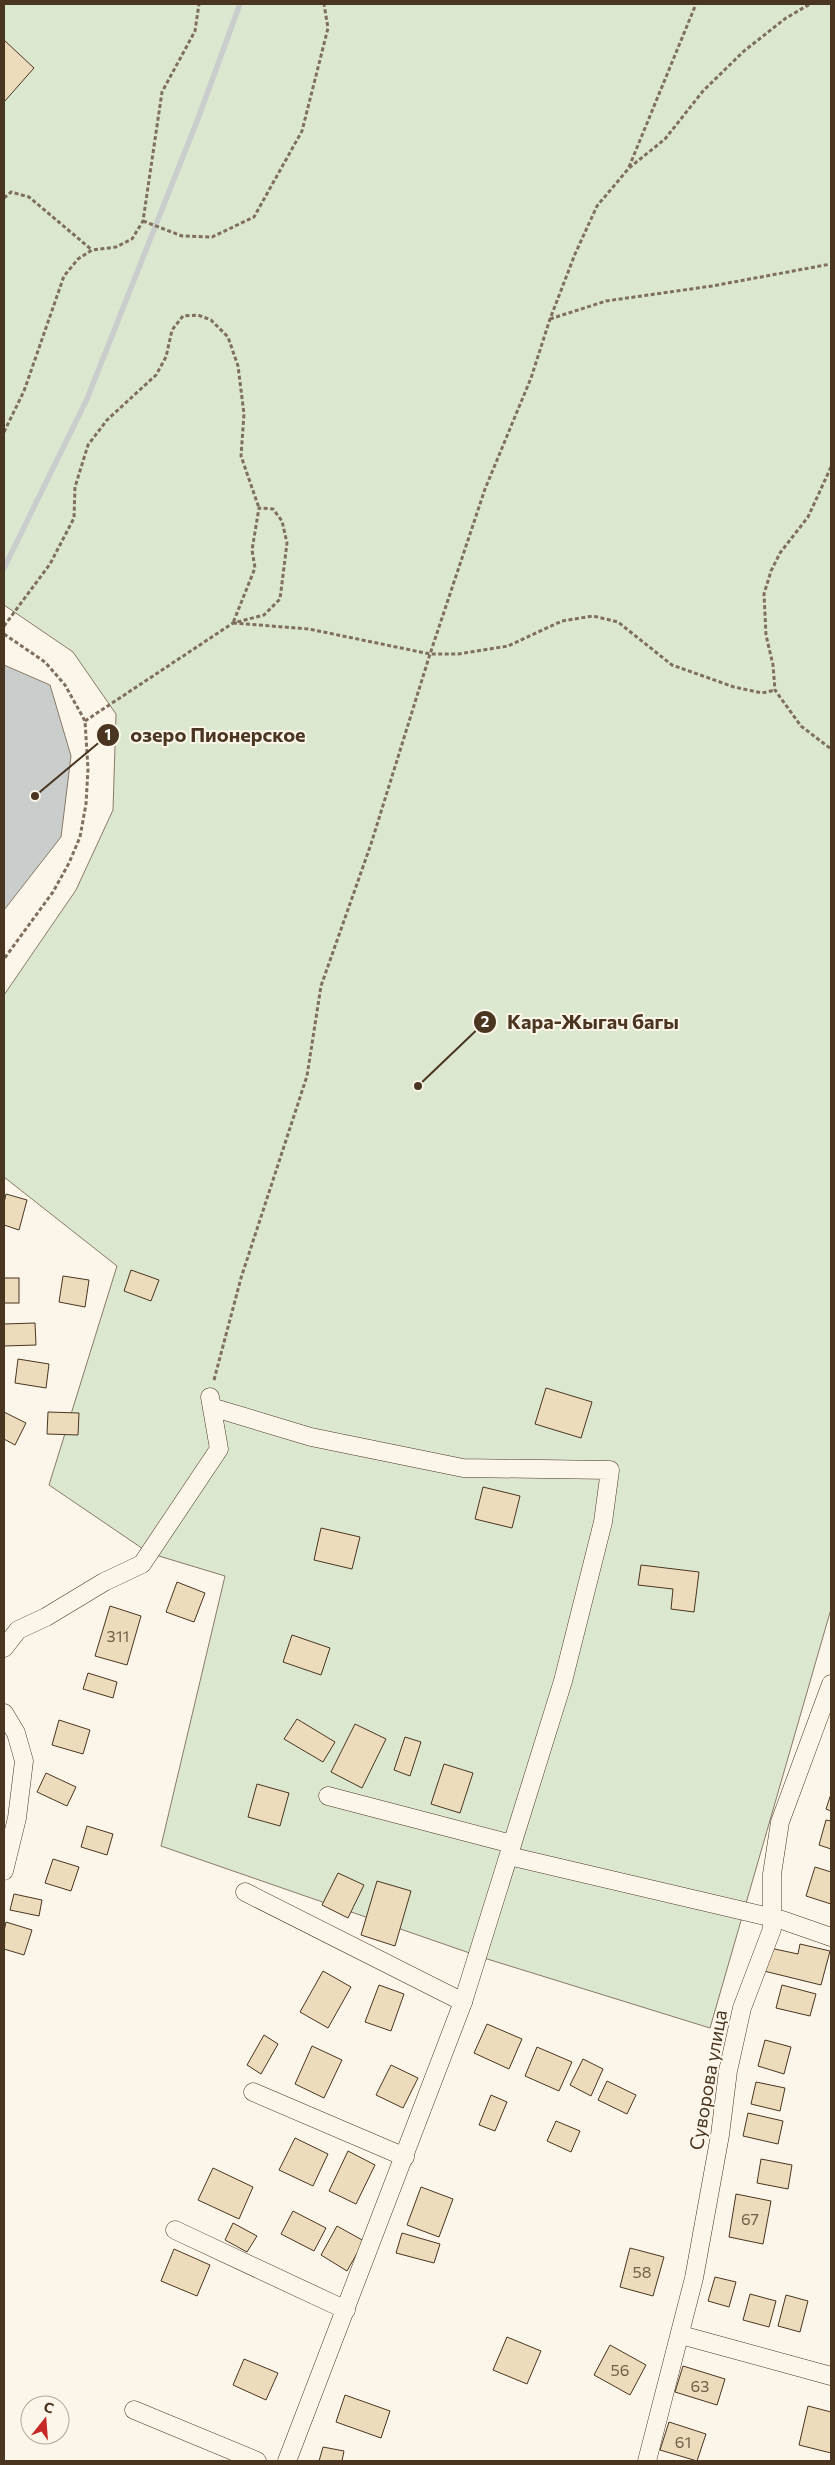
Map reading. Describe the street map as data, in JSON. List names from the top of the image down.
{
  "streets": {
    "street": ["Суворова улица"]
  },
  "places": ["озеро Пионерское", "Кара-Жыгач багы"],
  "house_numbers": [
    "311",
    "67",
    "58",
    "56",
    "63",
    "61"
  ],
  "north": "top"
}
